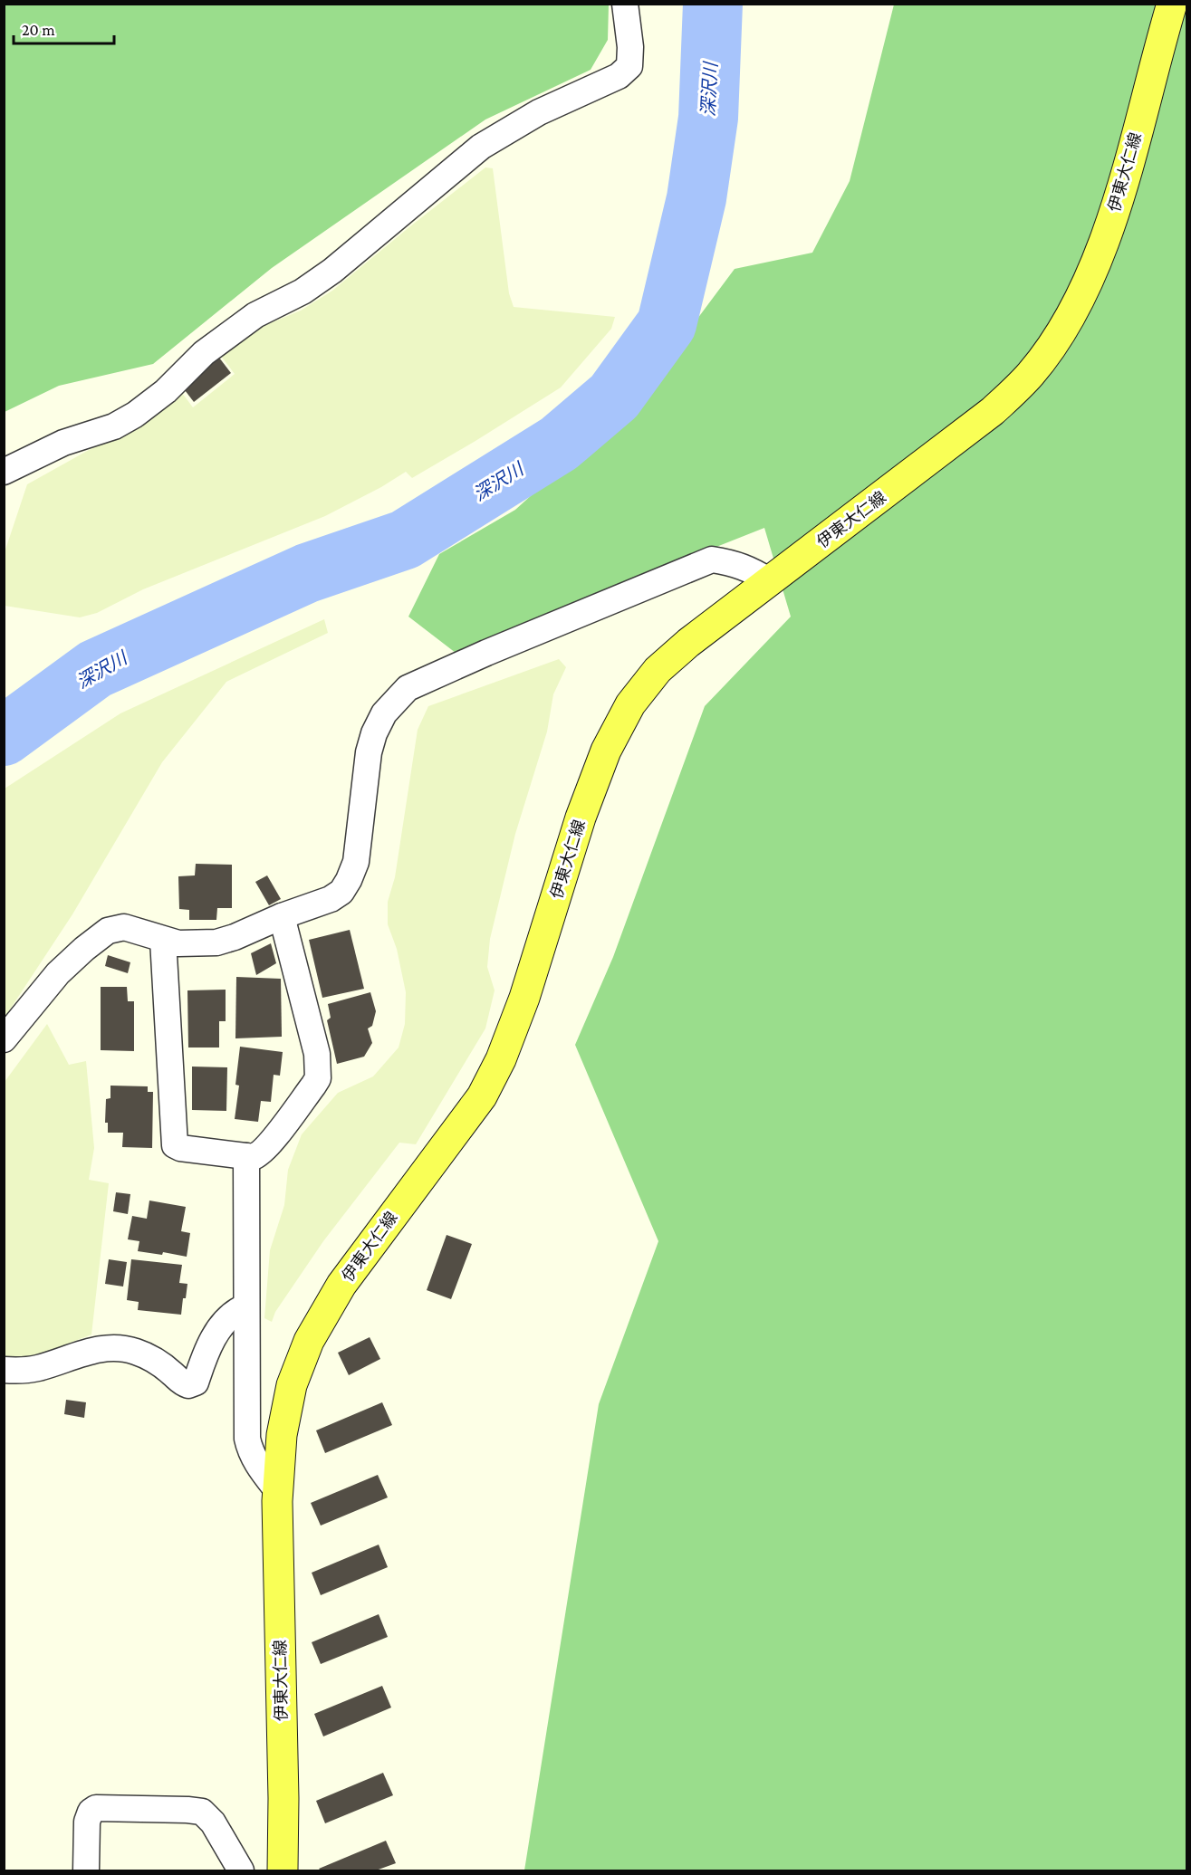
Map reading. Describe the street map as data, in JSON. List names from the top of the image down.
{
  "streets": {
    "main road": ["伊東大仁線"]
  },
  "water": ["深沢川"],
  "scale_bar": "20 m"
}
